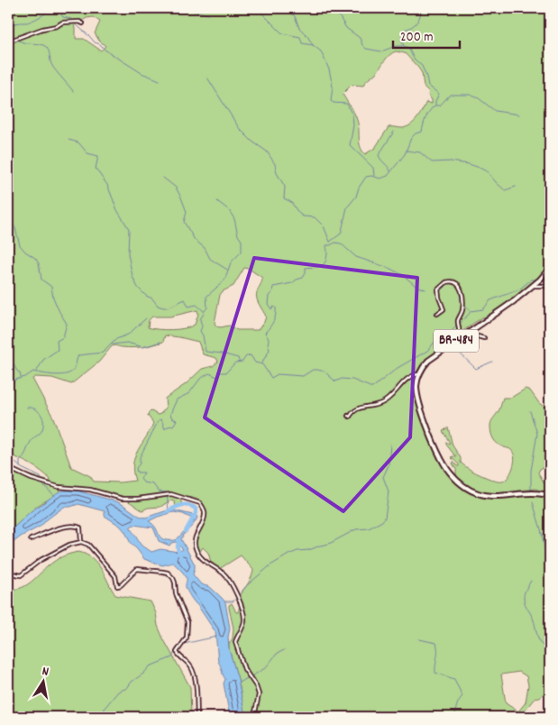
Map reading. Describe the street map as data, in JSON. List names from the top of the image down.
{
  "streets": {
    "main road": ["BR-484"]
  },
  "scale_bar": "200 m",
  "north": "top"
}
